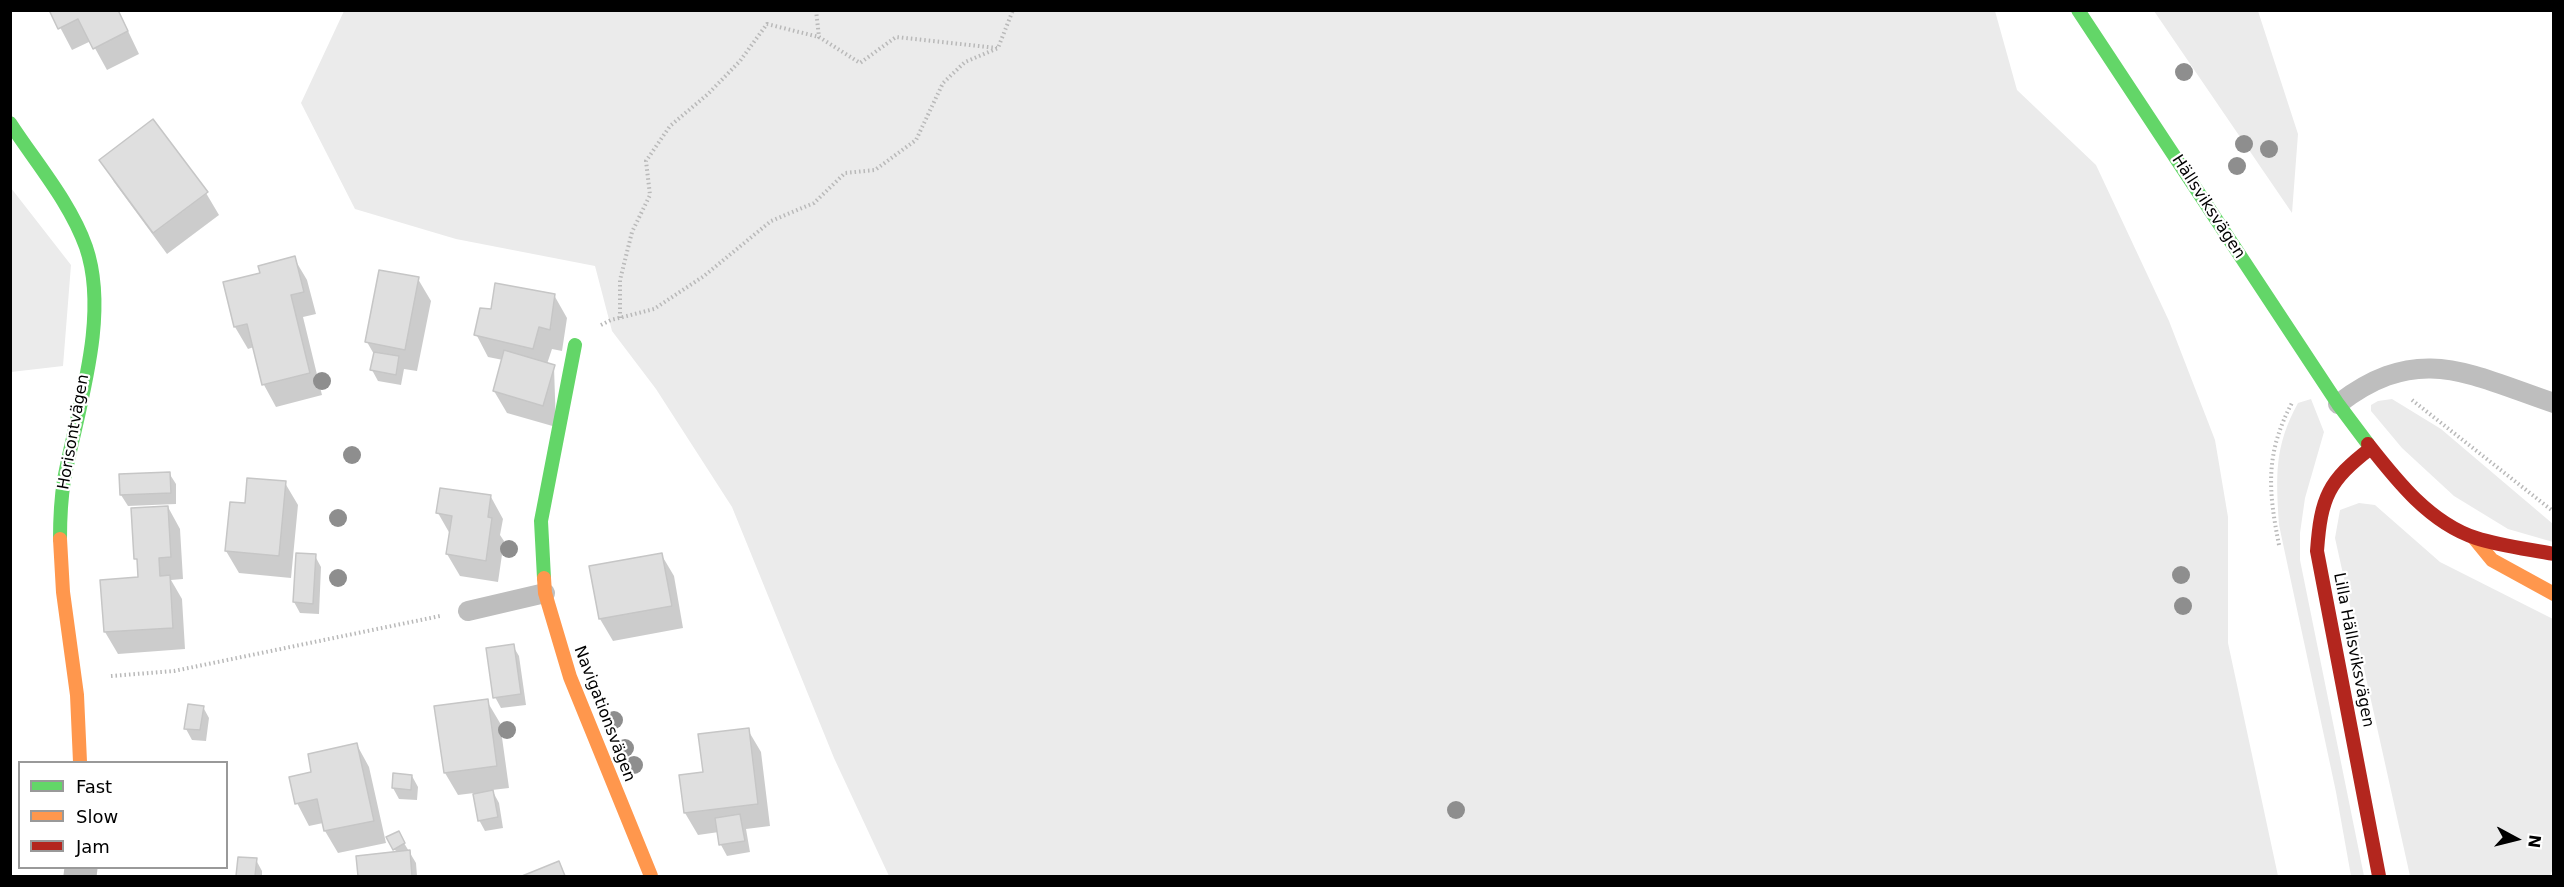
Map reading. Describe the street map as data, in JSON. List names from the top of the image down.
{
  "streets": {
    "street": [
      "Hällsviksvägen",
      "Horisontvägen",
      "Lilla Hällsviksvägen",
      "Navigationsvägen"
    ]
  },
  "crossings": [
    ["Hällsviksvägen", "Lilla Hällsviksvägen"]
  ],
  "legend": ["Fast", "Slow", "Jam"],
  "north": "right"
}
